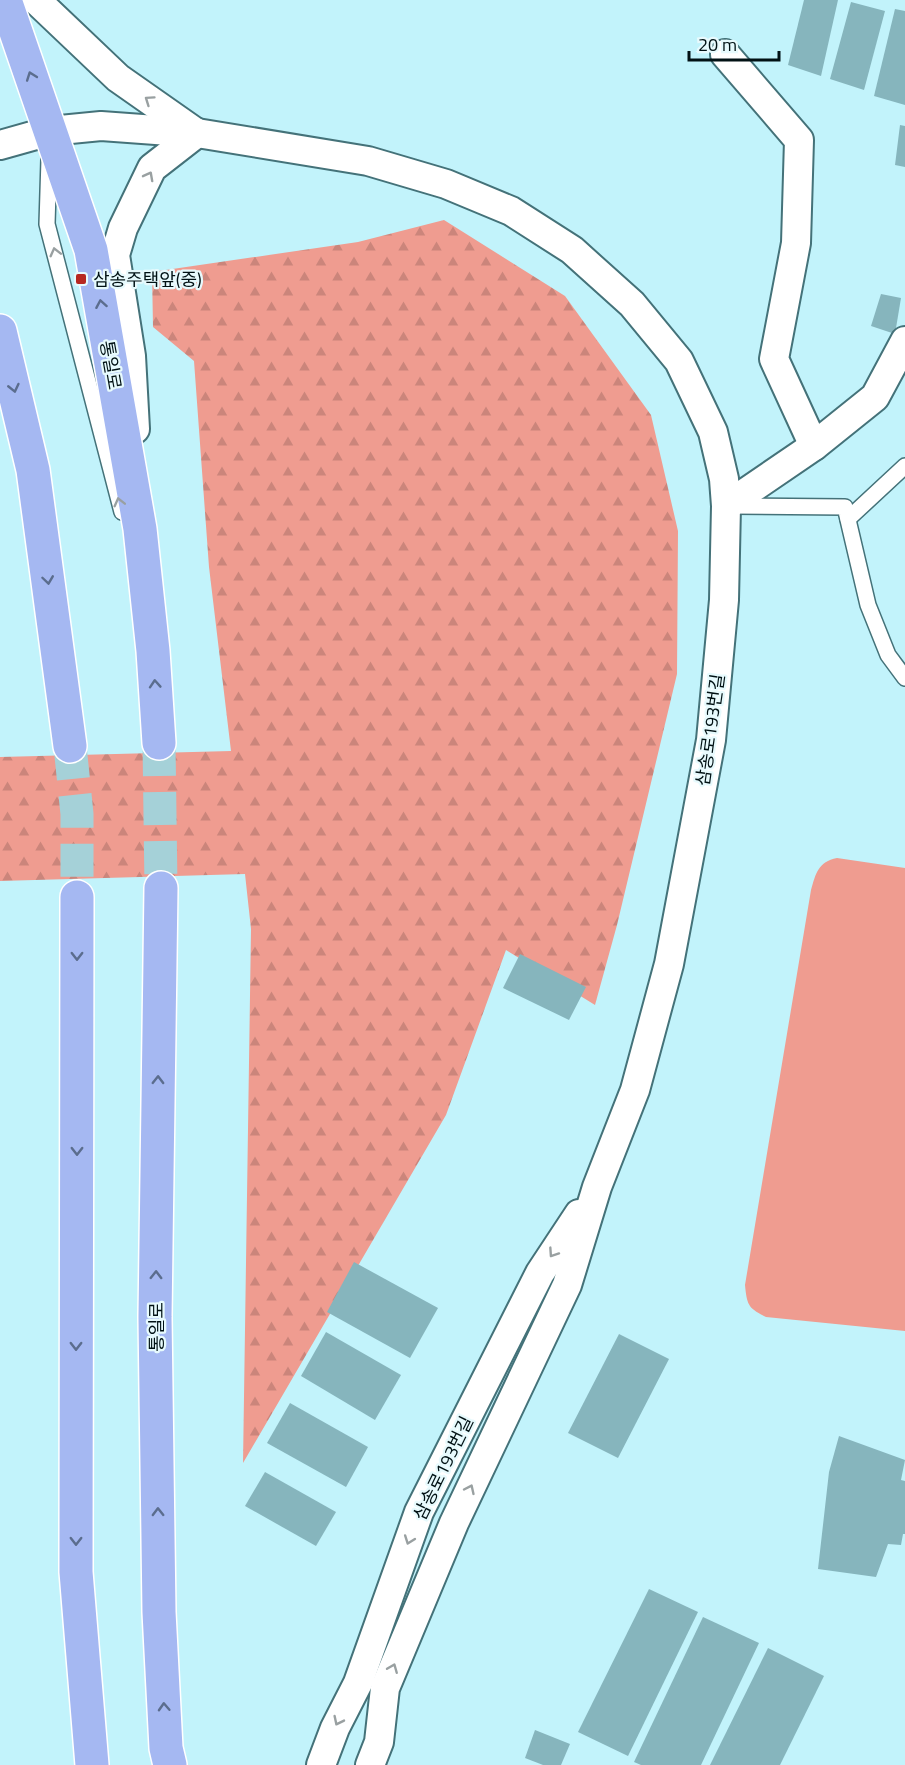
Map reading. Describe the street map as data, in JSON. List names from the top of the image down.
{
  "streets": {
    "main road": ["통일로"],
    "street": ["삼송로193번길"]
  },
  "crossings": [
    ["통일로", "삼송로193번길"]
  ],
  "places": {
    "transit": ["삼송주택앞(중)"]
  },
  "scale_bar": "20 m"
}
